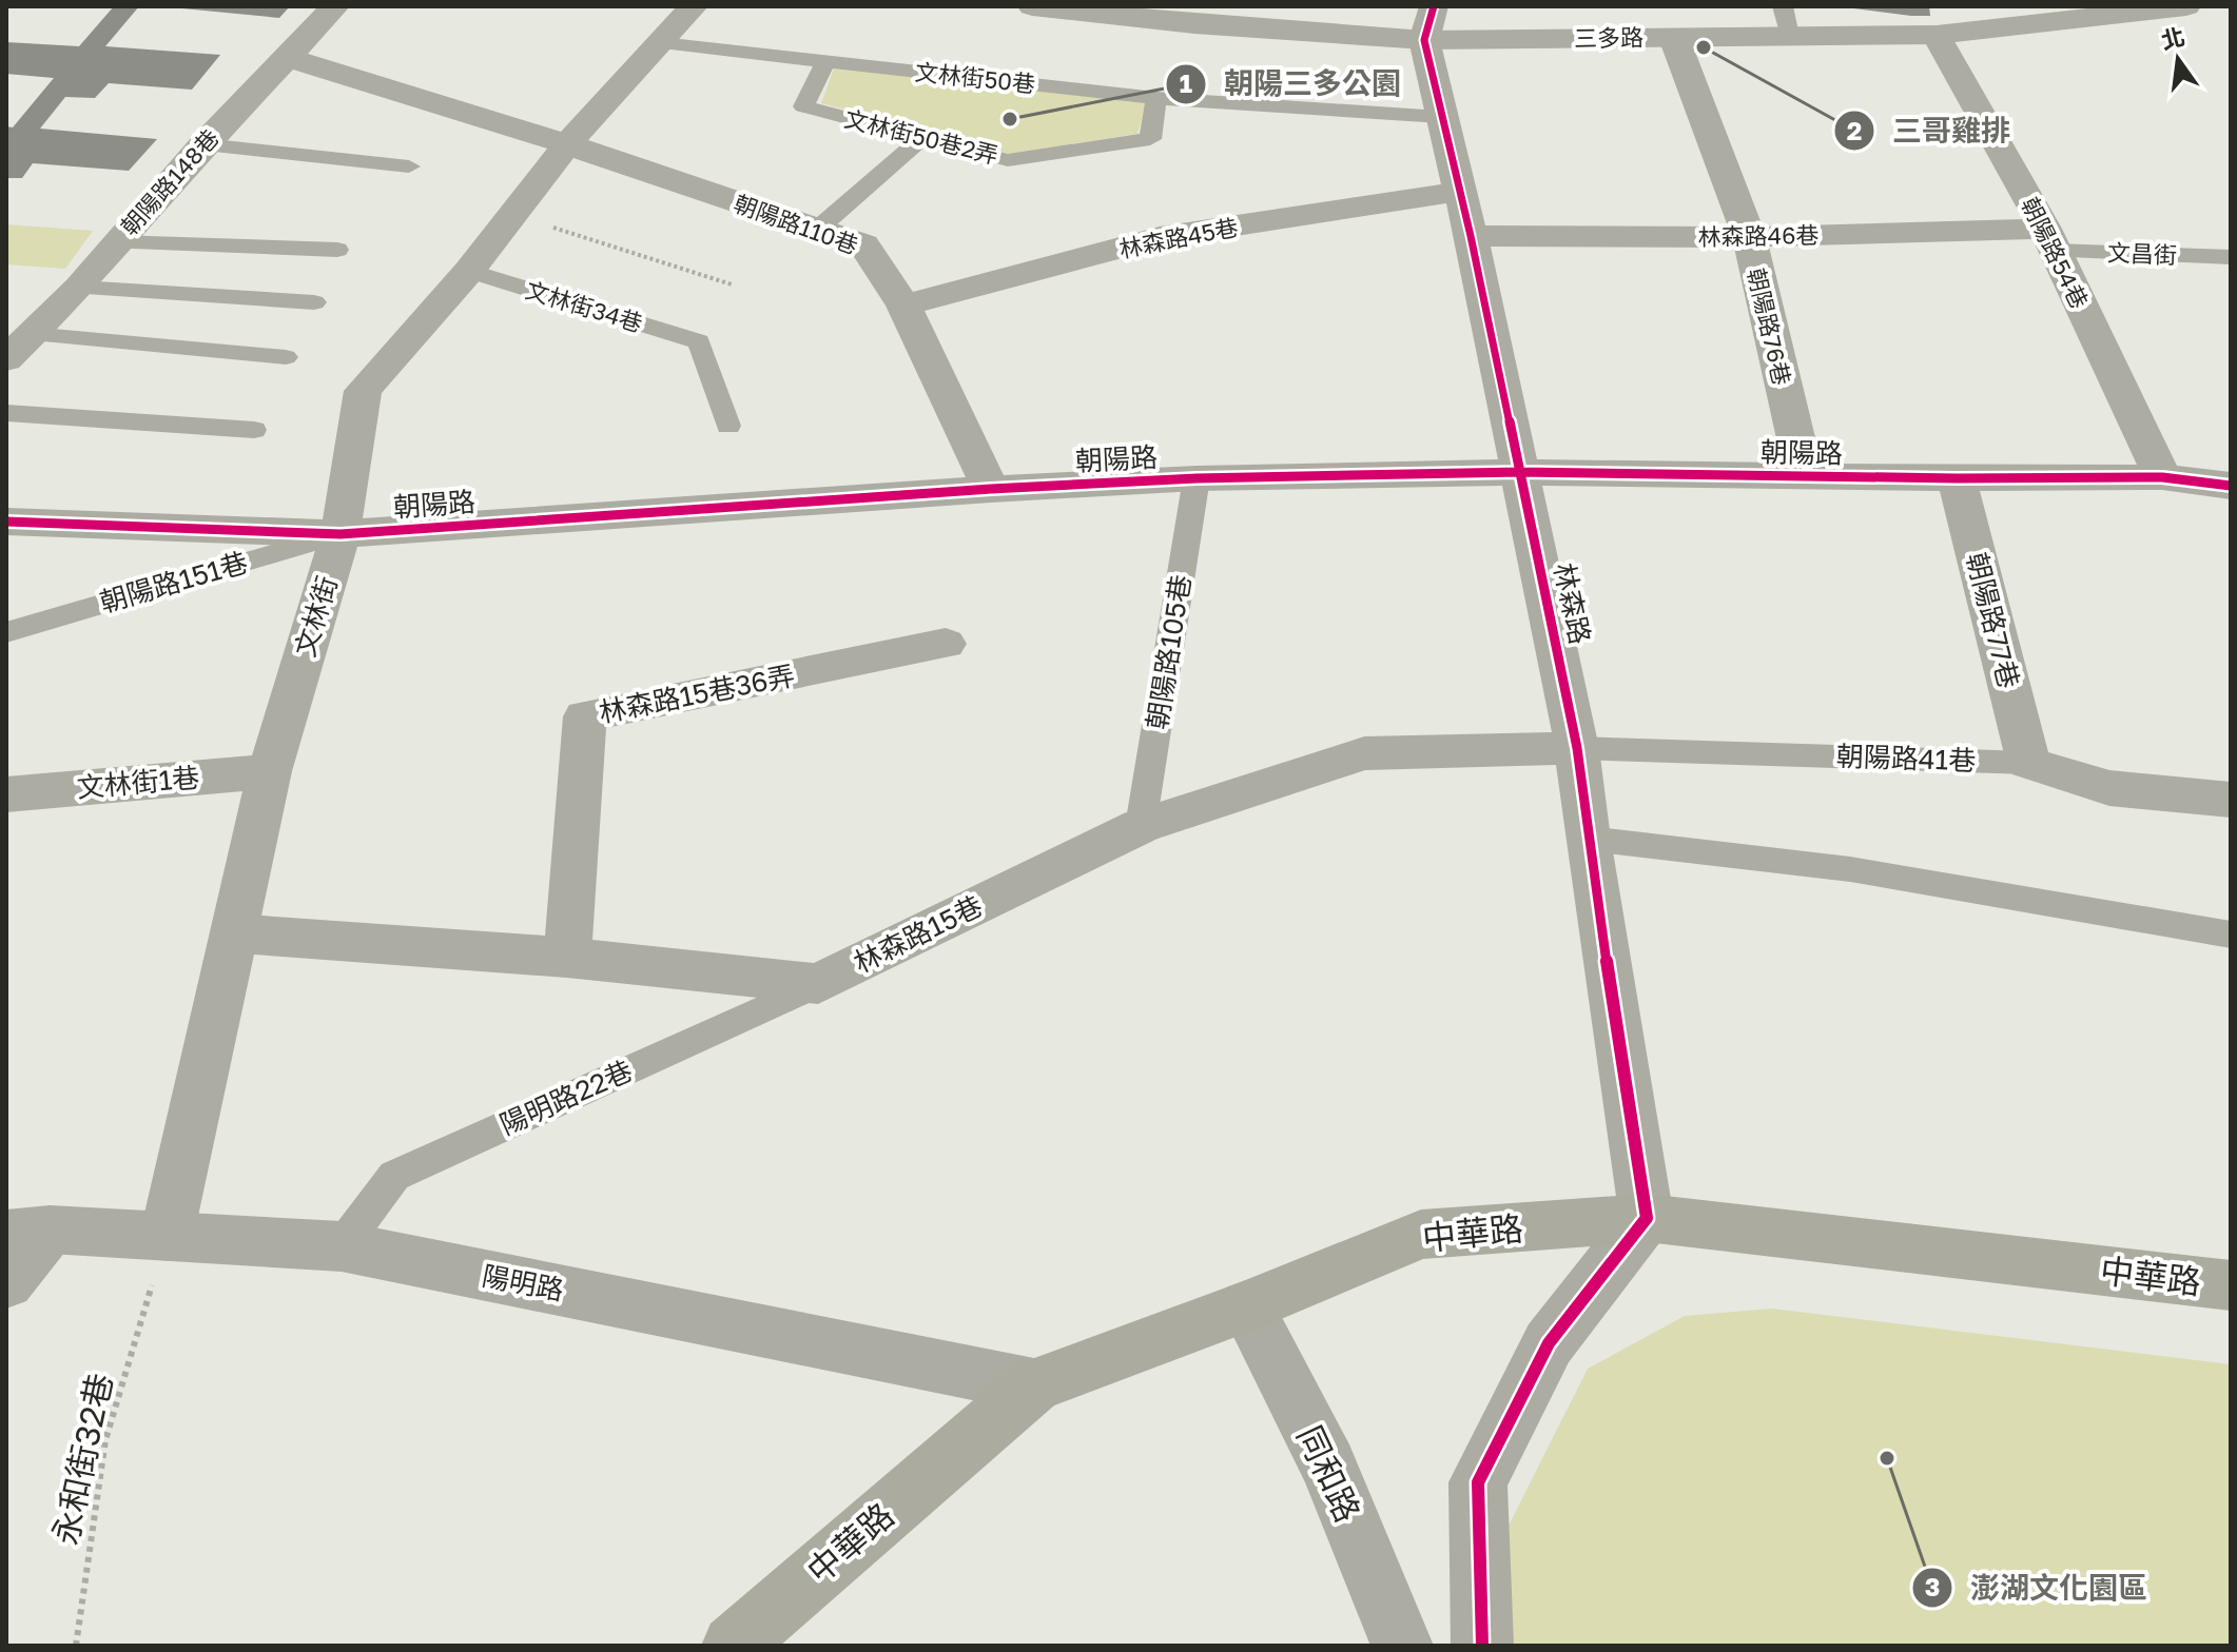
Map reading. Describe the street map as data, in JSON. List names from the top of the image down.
{
  "streets": {
    "main road": ["中華路"],
    "street": [
      "三多路",
      "朝陽路148巷",
      "朝陽路110巷",
      "林森路46巷",
      "林森路45巷",
      "朝陽路54巷",
      "朝陽路76巷",
      "朝陽路",
      "林森路",
      "文林街",
      "朝陽路77巷",
      "林森路15巷36弄",
      "朝陽路41巷",
      "文林街1巷",
      "林森路15巷",
      "陽明路",
      "同和路"
    ],
    "lane": [
      "文林街50巷",
      "文林街50巷2弄",
      "文昌街",
      "文林街34巷",
      "朝陽路151巷",
      "朝陽路105巷",
      "陽明路22巷"
    ],
    "path": ["永和街32巷"]
  },
  "crossings": [
    ["三多路", "朝陽路54巷"],
    ["三多路", "朝陽路76巷"],
    ["三多路", "林森路"],
    ["文林街50巷", "文林街50巷2弄"],
    ["文林街50巷", "林森路"],
    ["文林街50巷", "文林街"],
    ["朝陽路110巷", "林森路45巷"],
    ["朝陽路110巷", "朝陽路"],
    ["朝陽路110巷", "文林街"],
    ["林森路46巷", "朝陽路54巷"],
    ["林森路46巷", "文昌街"],
    ["林森路46巷", "朝陽路76巷"],
    ["林森路46巷", "林森路"],
    ["林森路45巷", "林森路"],
    ["朝陽路54巷", "文昌街"],
    ["朝陽路54巷", "朝陽路"],
    ["文林街34巷", "文林街"],
    ["朝陽路76巷", "朝陽路"],
    ["朝陽路", "朝陽路151巷"],
    ["朝陽路", "林森路"],
    ["朝陽路", "文林街"],
    ["朝陽路", "朝陽路77巷"],
    ["朝陽路", "朝陽路105巷"],
    ["朝陽路151巷", "文林街"],
    ["林森路", "朝陽路41巷"],
    ["林森路", "林森路15巷"],
    ["林森路", "中華路"],
    ["文林街", "文林街1巷"],
    ["文林街", "陽明路"],
    ["文林街", "永和街32巷"],
    ["朝陽路77巷", "朝陽路41巷"],
    ["朝陽路105巷", "林森路15巷"],
    ["朝陽路41巷", "林森路15巷"],
    ["林森路15巷", "陽明路22巷"],
    ["陽明路22巷", "陽明路"],
    ["中華路", "陽明路"],
    ["中華路", "同和路"],
    ["陽明路", "永和街32巷"]
  ],
  "places": ["三哥雞排", "朝陽三多公園", "澎湖文化園區"],
  "north": "top"
}
